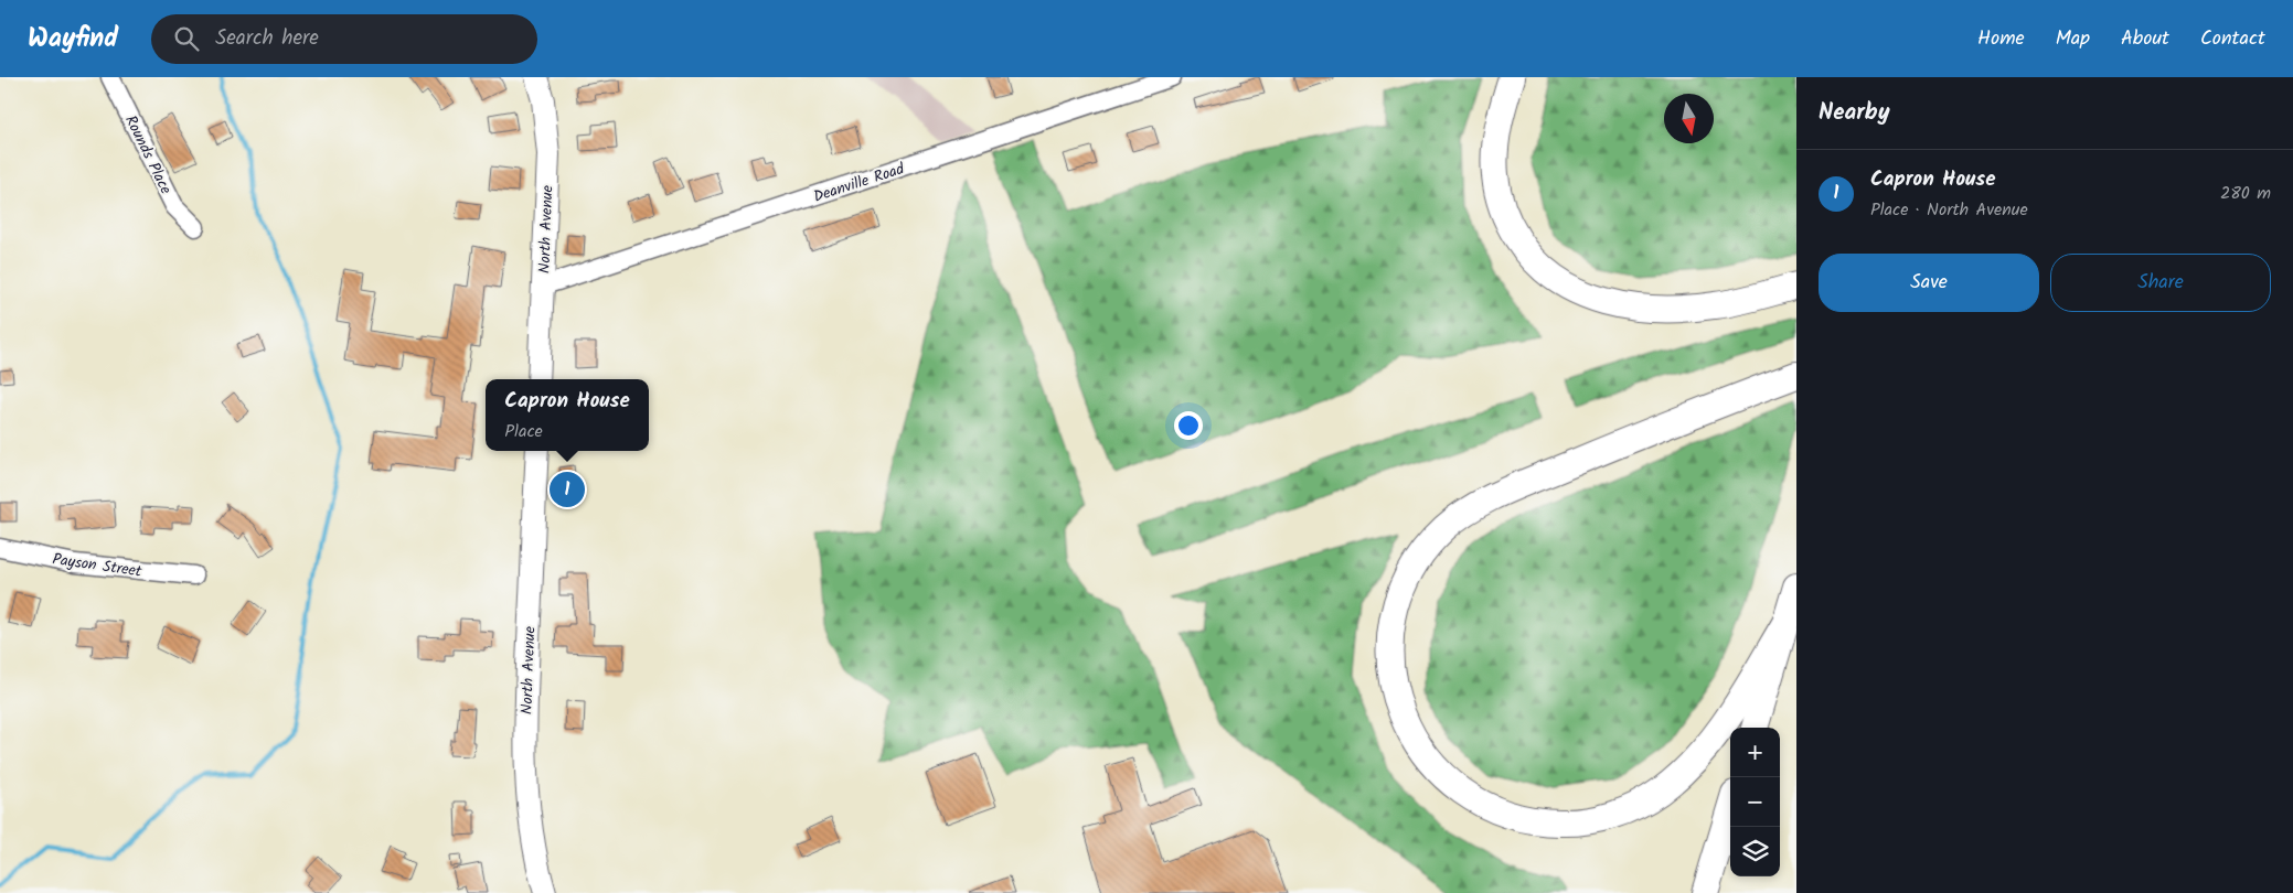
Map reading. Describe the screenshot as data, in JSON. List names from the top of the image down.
{
  "streets": {
    "main road": ["North Avenue"],
    "street": ["Rounds Place", "Deanville Road", "Payson Street"]
  },
  "crossings": [
    ["Deanville Road", "North Avenue"]
  ],
  "north": "bottom",
  "page": {
    "header": "Wayfind",
    "search": "Search here",
    "nav": [
      "Home",
      "Map",
      "About",
      "Contact"
    ],
    "heading": "Nearby",
    "list": [
      {
        "mark": "1",
        "name": "Capron House",
        "note": "Place · North Avenue",
        "value": "280 m"
      }
    ],
    "buttons": ["Save", "Share"],
    "popup": ["Capron House", "Place"],
    "pins": "1",
    "map_buttons": ["+", "−"]
  }
}
